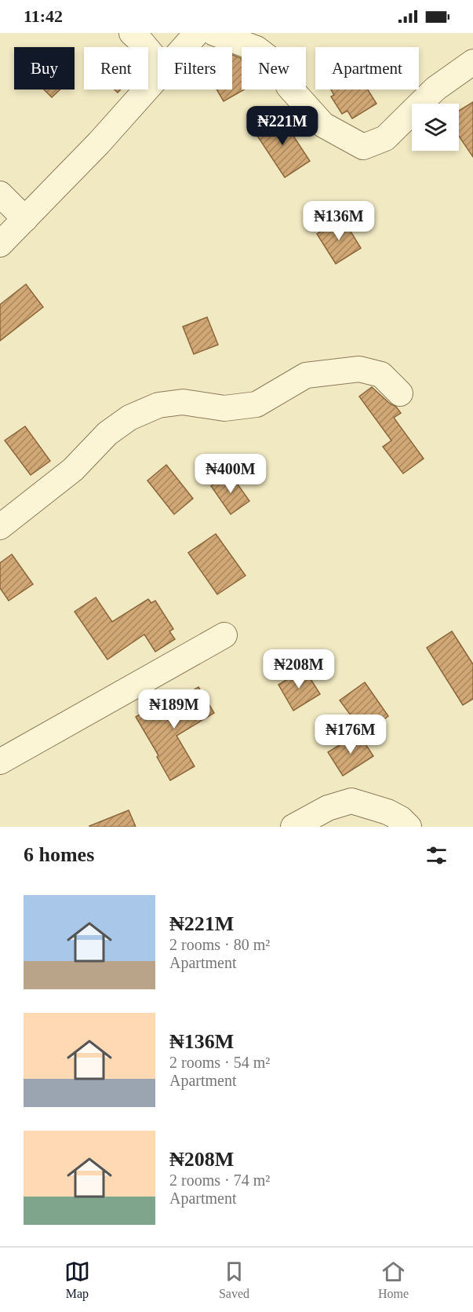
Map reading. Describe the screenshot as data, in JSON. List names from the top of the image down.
{
  "page": {
    "status": "11:42",
    "chip": [
      "Buy",
      "Rent",
      "Filters",
      "New",
      "Apartment"
    ],
    "price": [
      "₦221M",
      "₦136M",
      "₦400M",
      "₦208M",
      "₦189M",
      "₦176M"
    ],
    "heading": "6 homes",
    "list": [
      {
        "name": "₦221M",
        "note": "2 rooms · 80 m² · Apartment"
      },
      {
        "name": "₦136M",
        "note": "2 rooms · 54 m² · Apartment"
      },
      {
        "name": "₦208M",
        "note": "2 rooms · 74 m² · Apartment"
      }
    ],
    "tabs": ["Map", "Saved", "Home"]
  }
}
